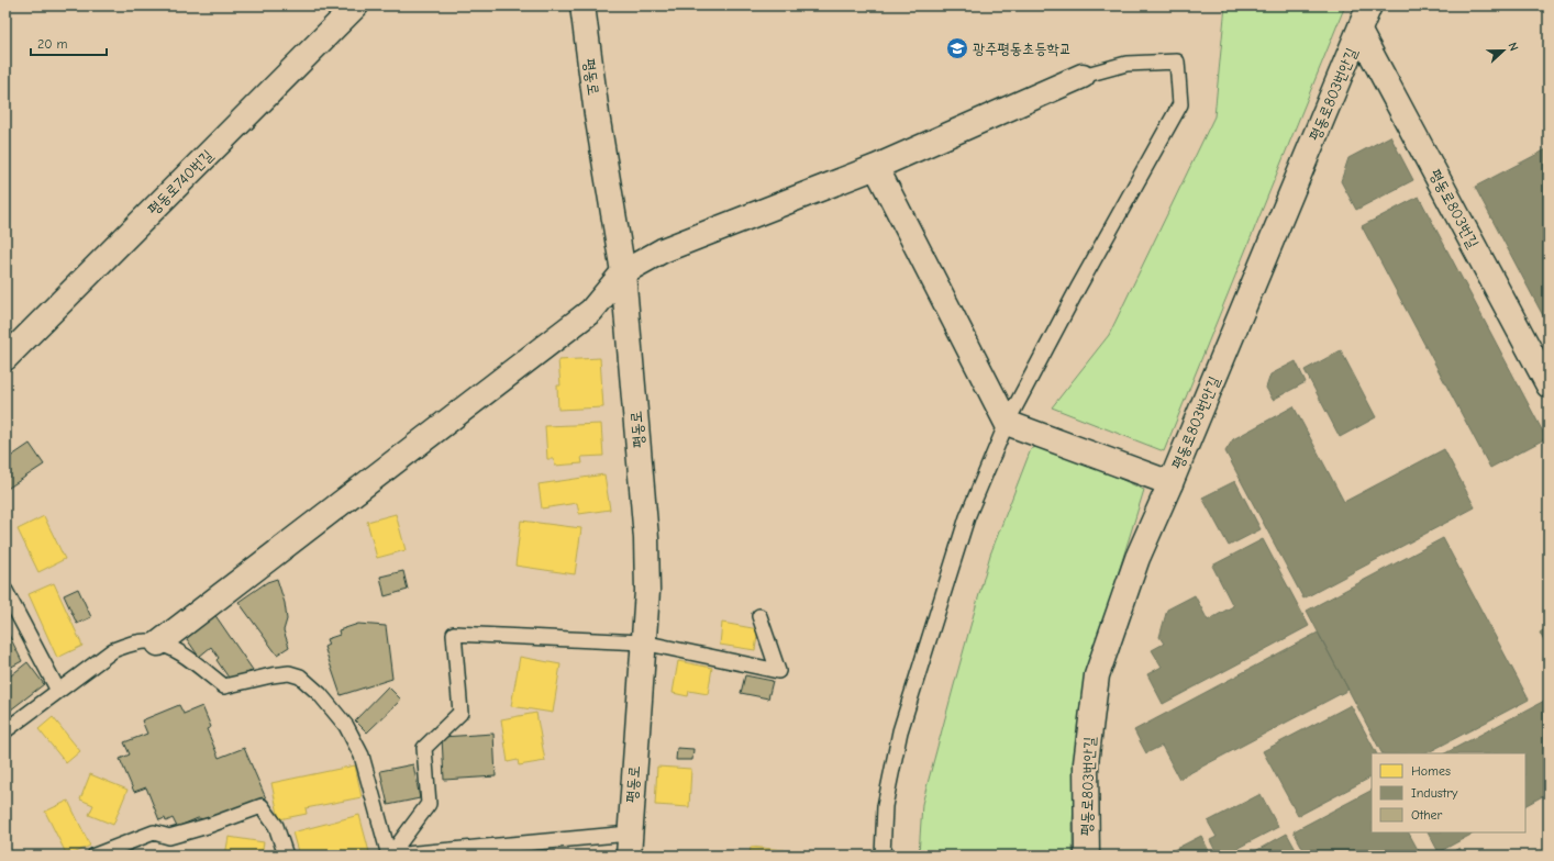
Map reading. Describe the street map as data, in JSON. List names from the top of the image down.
{
  "streets": {
    "street": [
      "평동로",
      "평동로803번안길",
      "평동로740번길",
      "평동로803번길"
    ]
  },
  "crossings": [
    ["평동로803번안길", "평동로803번길"]
  ],
  "places": {
    "school or university": ["광주평동초등학교"]
  },
  "legend": ["Homes", "Industry", "Other"],
  "scale_bar": "20 m",
  "north": "right"
}
